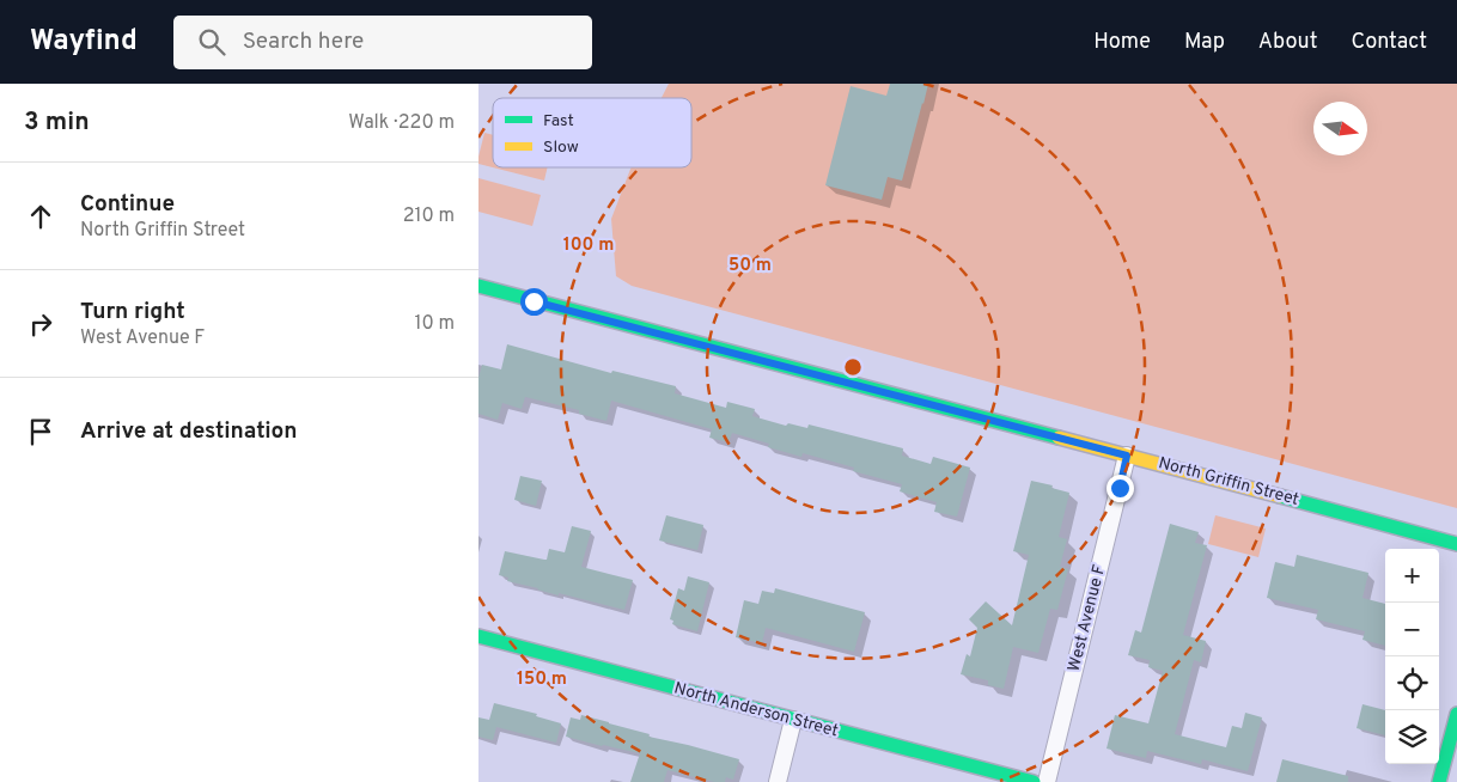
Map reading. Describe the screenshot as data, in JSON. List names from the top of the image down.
{
  "streets": {
    "street": ["North Griffin Street", "West Avenue F", "North Anderson Street"]
  },
  "crossings": [
    ["North Griffin Street", "West Avenue F"]
  ],
  "legend": ["Fast", "Slow"],
  "north": "right",
  "page": {
    "header": "Wayfind",
    "search": "Search here",
    "nav": [
      "Home",
      "Map",
      "About",
      "Contact"
    ],
    "heading": ["3 min", "Walk · 220 m"],
    "list": [
      ["Continue", "North Griffin Street", "210 m"],
      ["Turn right", "West Avenue F", "10 m"],
      "Arrive at destination"
    ],
    "map_buttons": ["+", "−"]
  },
  "rings": ["100 m", "50 m", "150 m"]
}
